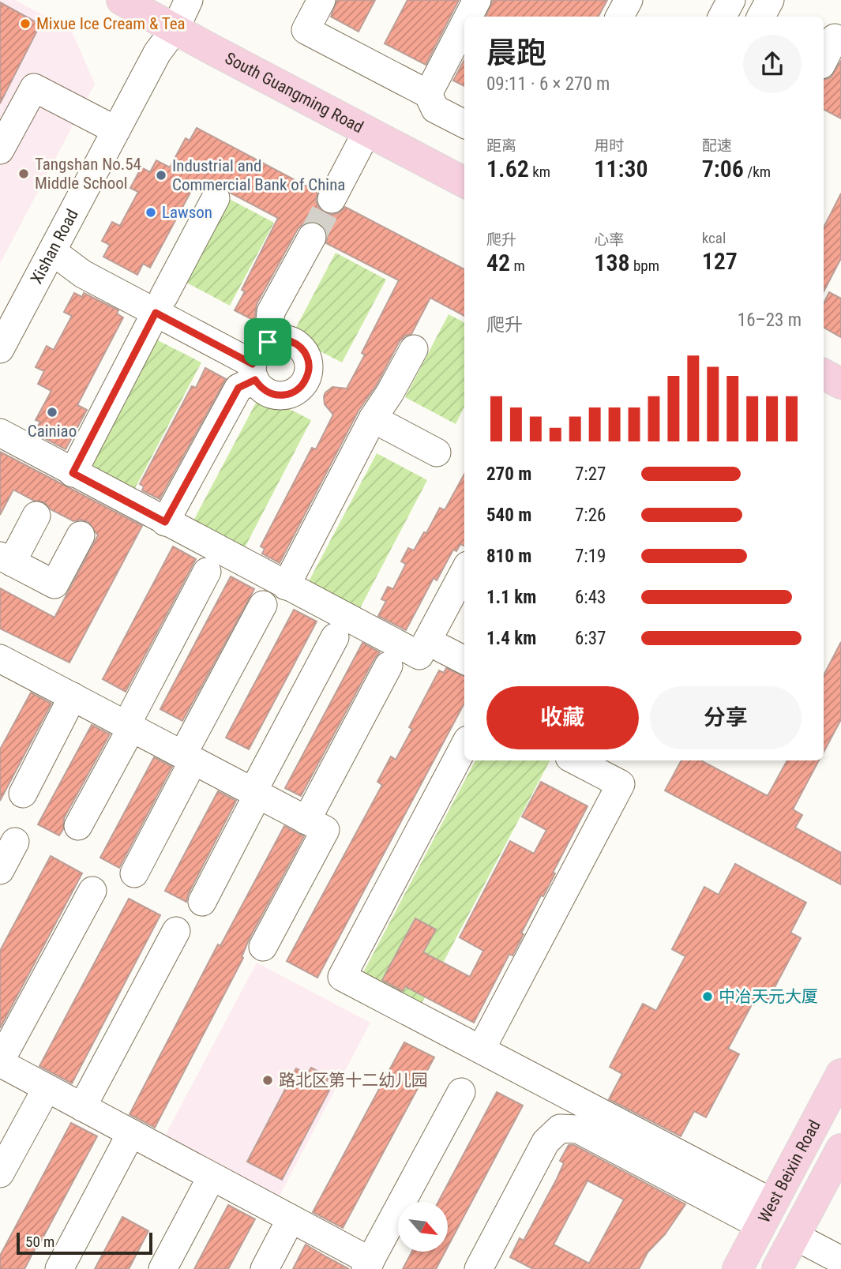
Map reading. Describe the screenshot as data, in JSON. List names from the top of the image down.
{
  "streets": {
    "main road": ["South Guangming Road", "West Beixin Road"],
    "street": ["Xishan Road"]
  },
  "crossings": [
    ["South Guangming Road", "Xishan Road"]
  ],
  "places": [
    "Mixue Ice Cream & Tea",
    "Tangshan No.54 Middle School",
    "Industrial and Commercial Bank of China",
    "Lawson",
    "Cainiao",
    "中冶天元大厦",
    "路北区第十二幼儿园"
  ],
  "scale_bar": "50 m",
  "north": "bottom right",
  "page": {
    "heading": ["晨跑", "09:11 · 6 × 270 m"],
    "stats": [
      ["距离", "1.62 km"],
      ["用时", "11:30"],
      ["配速", "7:06 /km"],
      ["爬升", "42 m"],
      ["心率", "138 bpm"],
      ["kcal", "127"]
    ],
    "chart": ["爬升", "16–23 m"],
    "list": [
      {
        "name": "270 m",
        "note": "7:27"
      },
      {
        "name": "540 m",
        "note": "7:26"
      },
      {
        "name": "810 m",
        "note": "7:19"
      },
      {
        "name": "1.1 km",
        "note": "6:43"
      },
      {
        "name": "1.4 km",
        "note": "6:37"
      }
    ],
    "buttons": ["收藏", "分享"],
    "scale": "50 m"
  }
}
